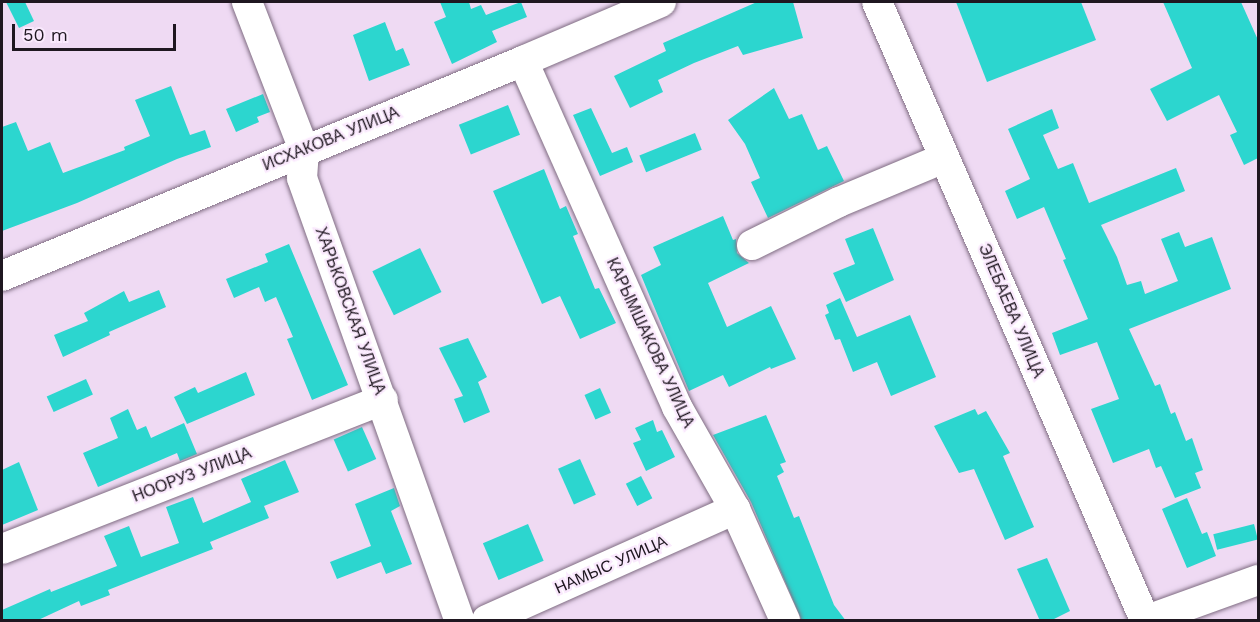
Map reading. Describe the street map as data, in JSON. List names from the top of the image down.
{
  "streets": {
    "street": [
      "ИСХАКОВА УЛИЦА",
      "ХАРЬКОВСКАЯ УЛИЦА",
      "ЭЛЕБАЕВА УЛИЦА",
      "КАРЫМШАКОВА УЛИЦА",
      "НООРУЗ УЛИЦА",
      "НАМЫС УЛИЦА"
    ]
  },
  "crossings": [
    ["ИСХАКОВА УЛИЦА", "ХАРЬКОВСКАЯ УЛИЦА"],
    ["ИСХАКОВА УЛИЦА", "КАРЫМШАКОВА УЛИЦА"],
    ["ХАРЬКОВСКАЯ УЛИЦА", "НООРУЗ УЛИЦА"],
    ["КАРЫМШАКОВА УЛИЦА", "НАМЫС УЛИЦА"]
  ],
  "scale_bar": "50 m"
}
